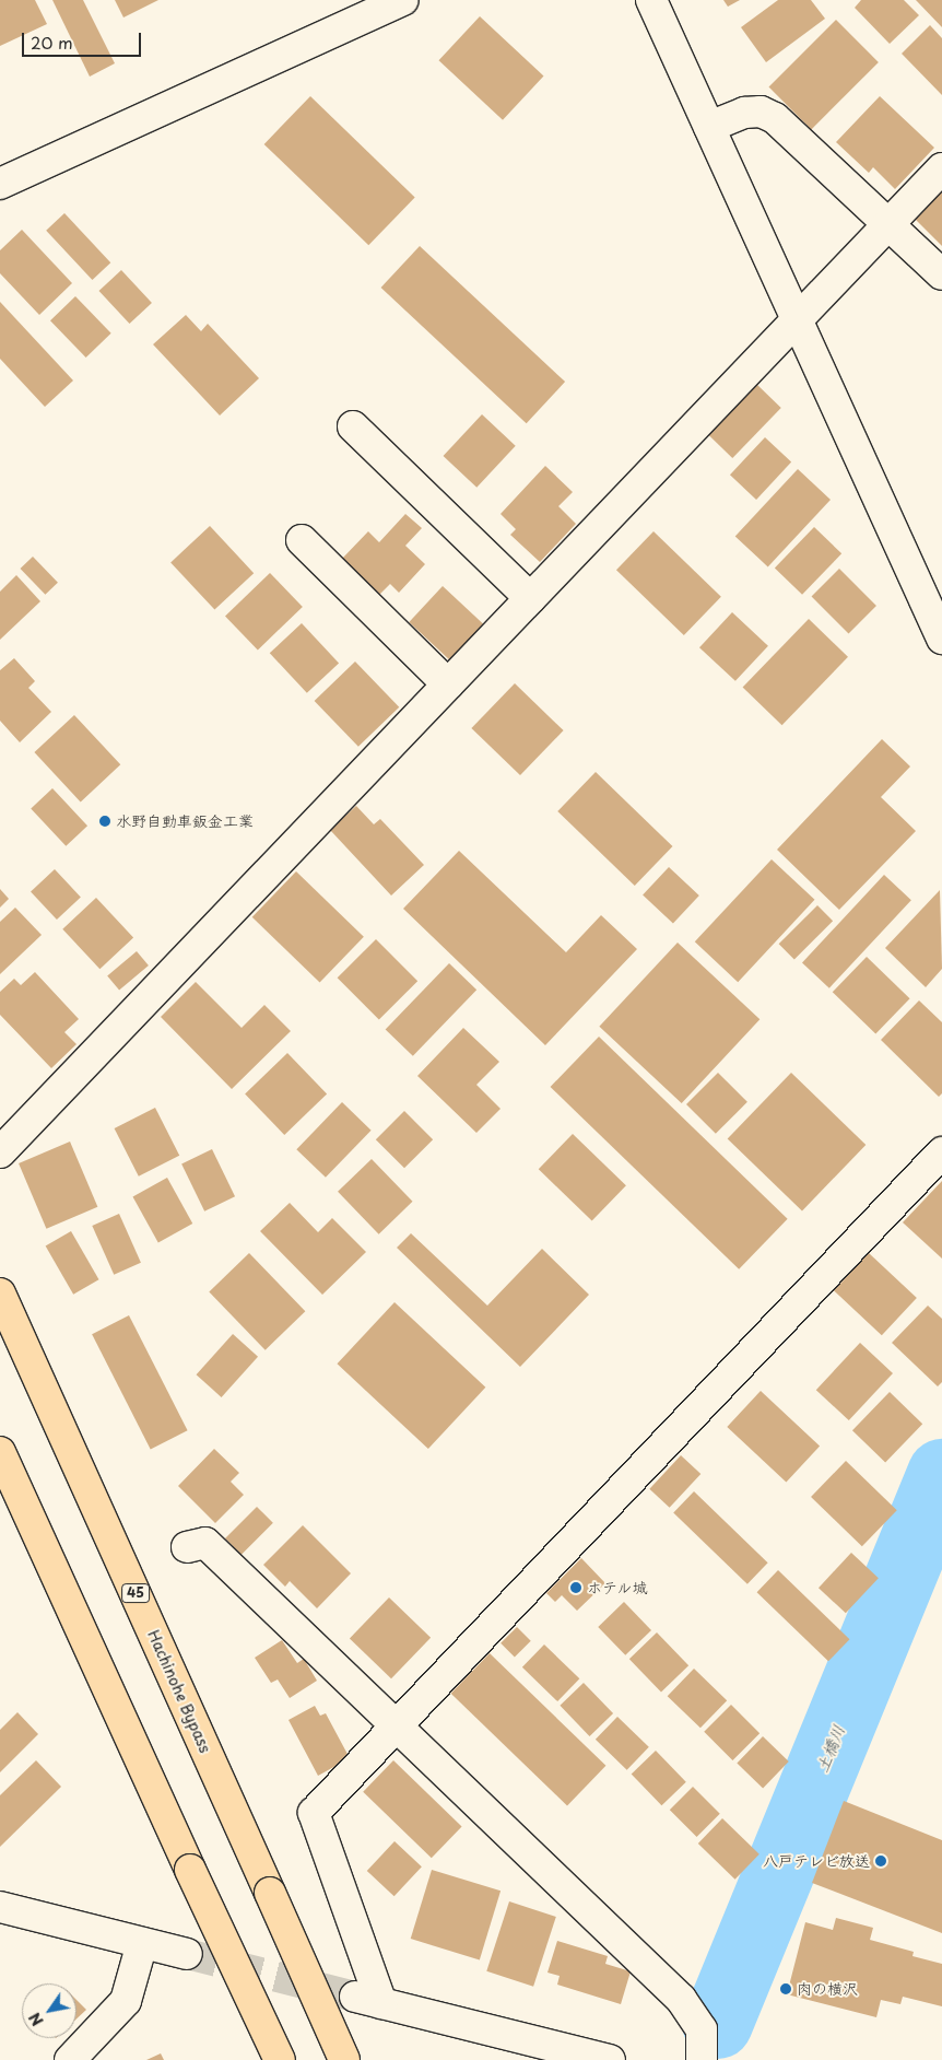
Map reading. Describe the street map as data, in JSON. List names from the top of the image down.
{
  "streets": {
    "highway": ["45", "Hachinohe Bypass"]
  },
  "water": ["土橋川"],
  "places": [
    "水野自動車鈑金工業",
    "ホテル城",
    "八戸テレビ放送",
    "肉の横沢"
  ],
  "scale_bar": "20 m",
  "north": "bottom left"
}
